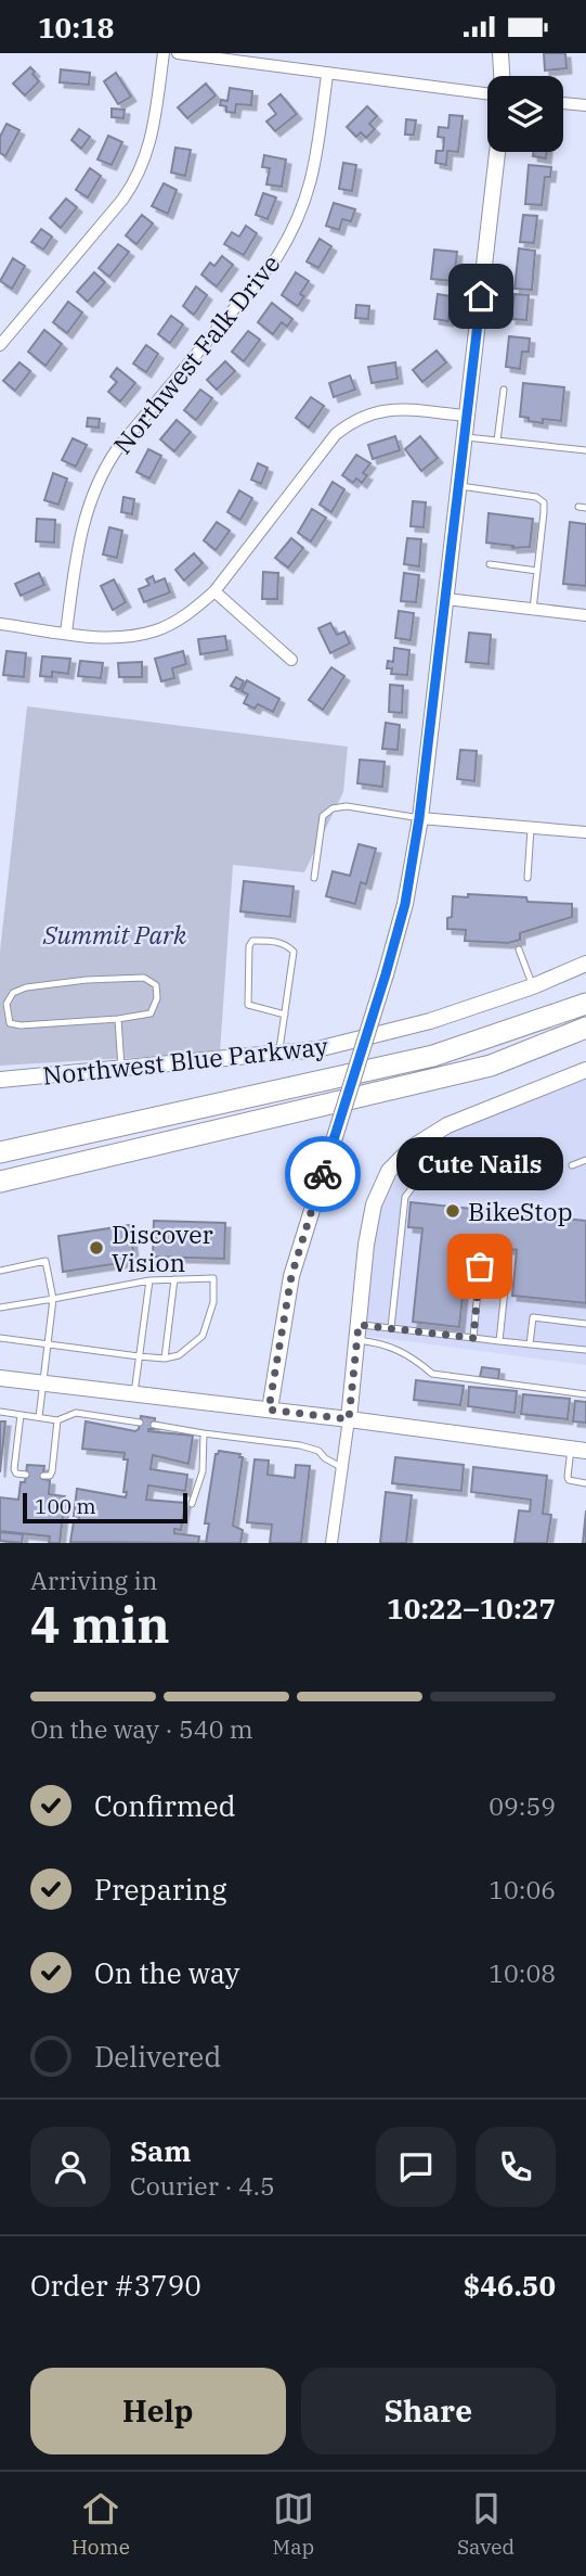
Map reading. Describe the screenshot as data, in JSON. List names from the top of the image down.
{
  "streets": {
    "street": ["Northwest Falk Drive", "Northwest Blue Parkway"]
  },
  "parks": ["Summit Park"],
  "places": ["BikeStop", "Discover Vision", "Cute Nails"],
  "scale_bar": "100 m",
  "page": {
    "status": "10:18",
    "bubble": "Cute Nails",
    "scale": "100 m",
    "heading": ["4 min", "Arriving in", "10:22–10:27"],
    "panel": [
      "Sam",
      "Courier · 4.5",
      "Order #3790",
      "$46.50"
    ],
    "bar": "On the way · 540 m",
    "list": [
      ["Confirmed", "09:59"],
      ["Preparing", "10:06"],
      ["On the way", "10:08"],
      "Delivered"
    ],
    "buttons": ["Help", "Share"],
    "tabs": ["Home", "Map", "Saved"]
  }
}
